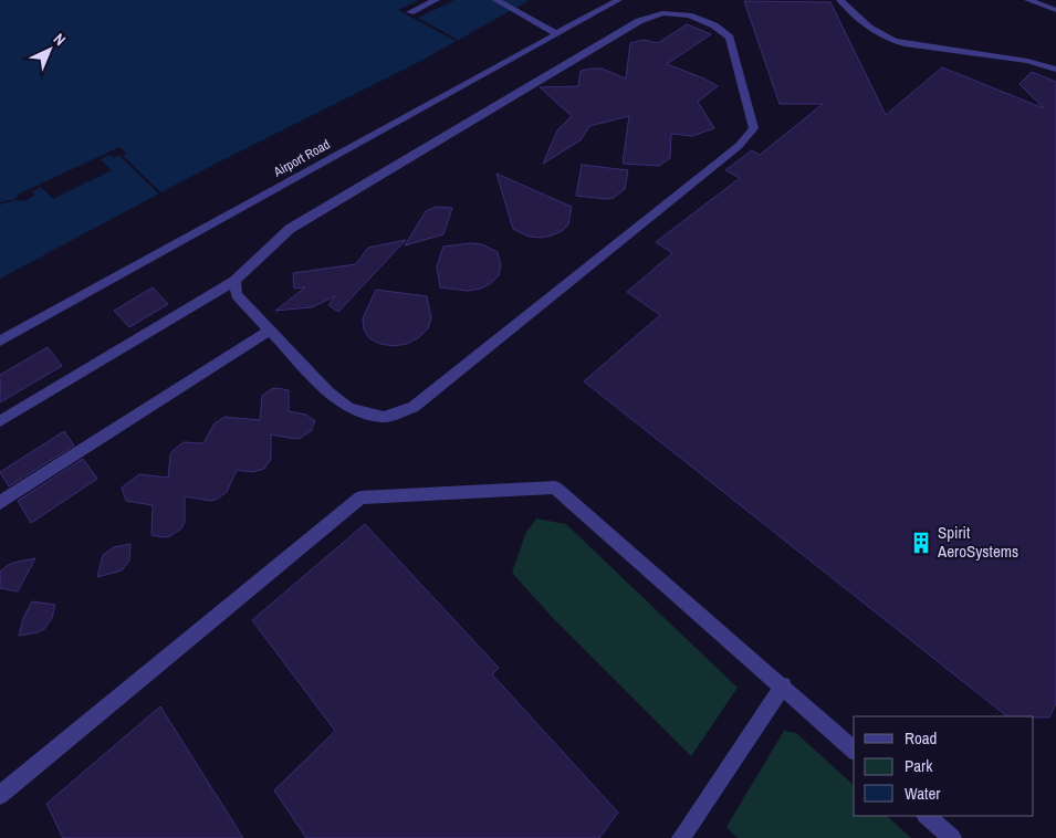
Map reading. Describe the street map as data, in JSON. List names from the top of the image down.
{
  "streets": {
    "street": ["Airport Road"]
  },
  "places": {
    "building": ["Spirit AeroSystems"]
  },
  "legend": ["Road", "Park", "Water"],
  "north": "top right"
}
